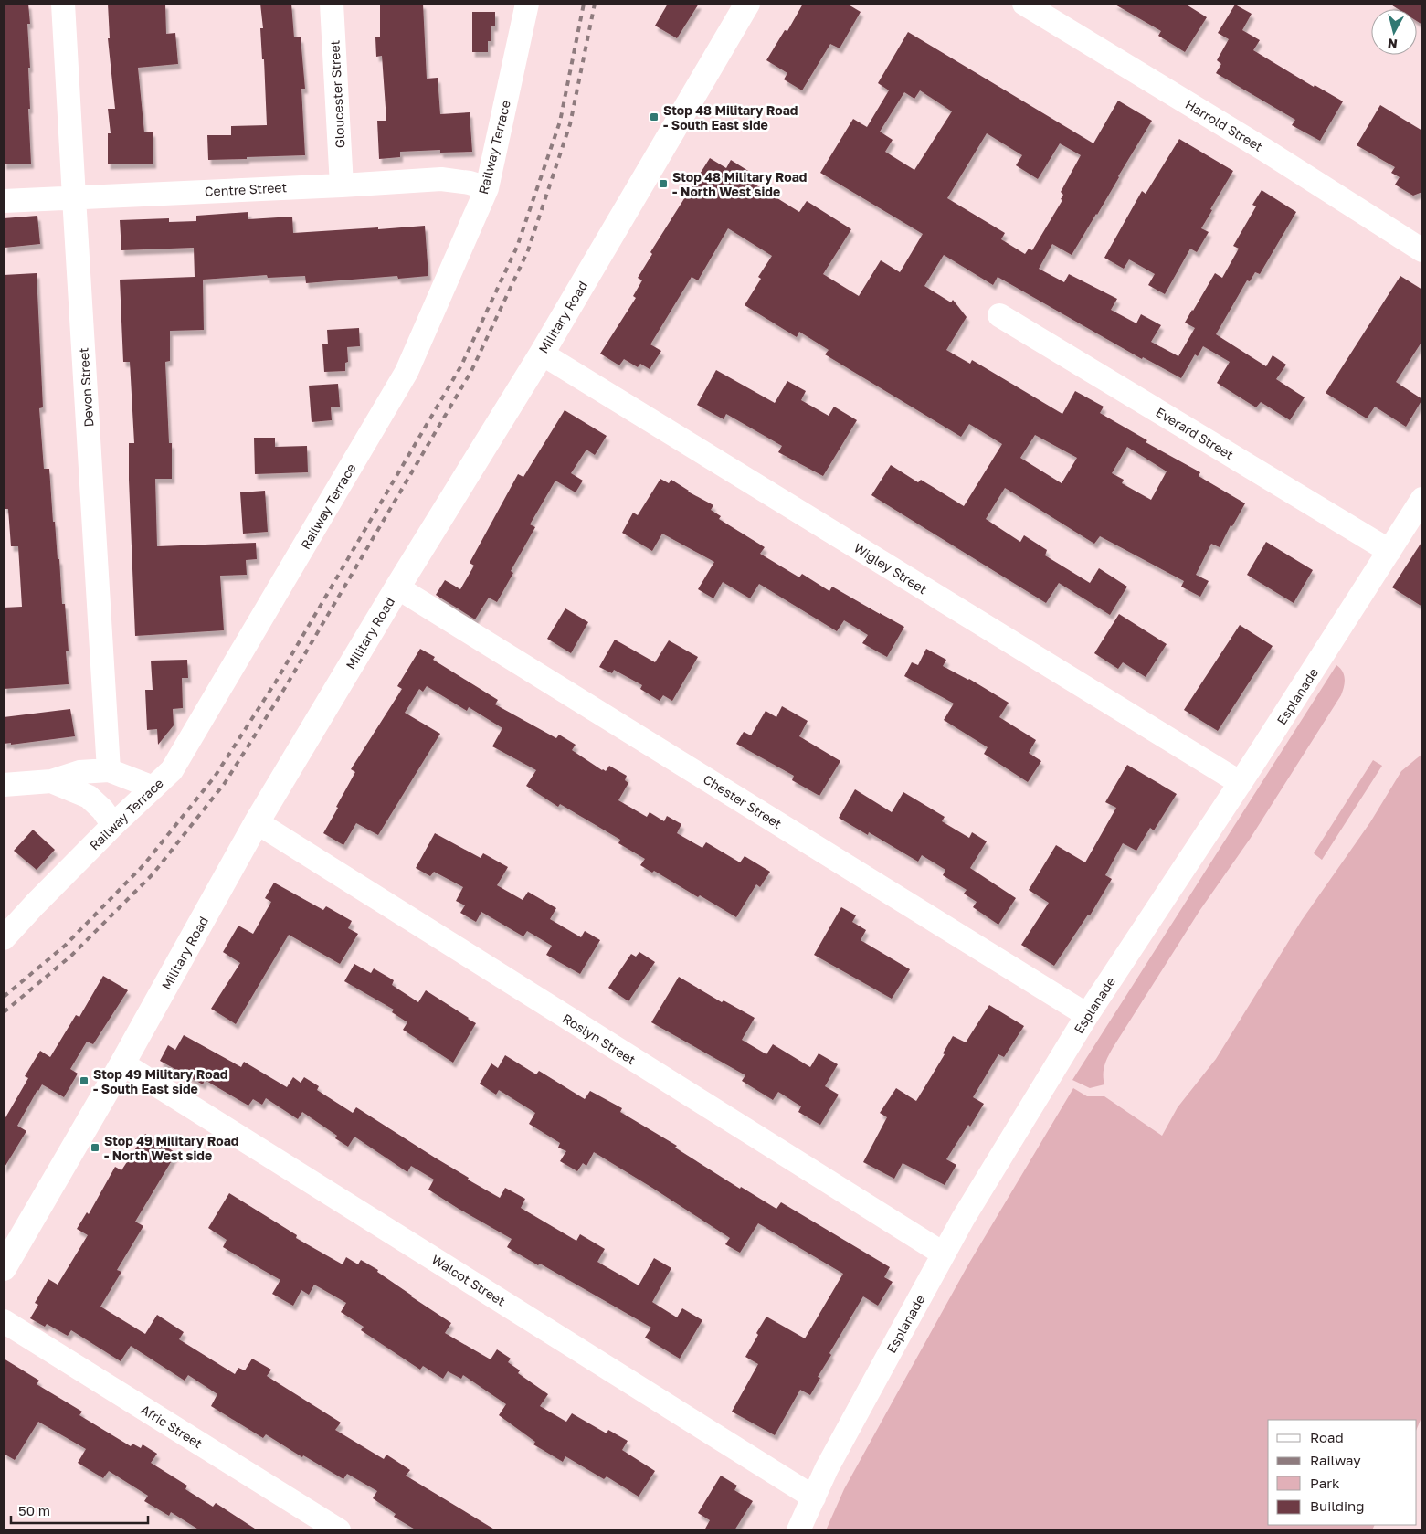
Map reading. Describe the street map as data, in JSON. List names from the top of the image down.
{
  "streets": {
    "main road": ["Military Road"],
    "street": [
      "Gloucester Street",
      "Harrold Street",
      "Railway Terrace",
      "Centre Street",
      "Devon Street",
      "Everard Street",
      "Wigley Street",
      "Esplanade",
      "Chester Street",
      "Roslyn Street",
      "Walcot Street",
      "Afric Street"
    ]
  },
  "crossings": [
    ["Gloucester Street", "Centre Street"],
    ["Railway Terrace", "Centre Street"],
    ["Centre Street", "Devon Street"],
    ["Military Road", "Wigley Street"],
    ["Military Road", "Chester Street"],
    ["Military Road", "Roslyn Street"],
    ["Military Road", "Walcot Street"],
    ["Everard Street", "Esplanade"],
    ["Wigley Street", "Esplanade"],
    ["Esplanade", "Chester Street"],
    ["Esplanade", "Roslyn Street"],
    ["Esplanade", "Walcot Street"]
  ],
  "places": {
    "transit": [
      "Stop 48 Military Road - South East side",
      "Stop 48 Military Road - North West side",
      "Stop 49 Military Road - South East side",
      "Stop 49 Military Road - North West side"
    ]
  },
  "legend": [
    "Road",
    "Railway",
    "Park",
    "Building"
  ],
  "scale_bar": "50 m",
  "north": "bottom"
}
